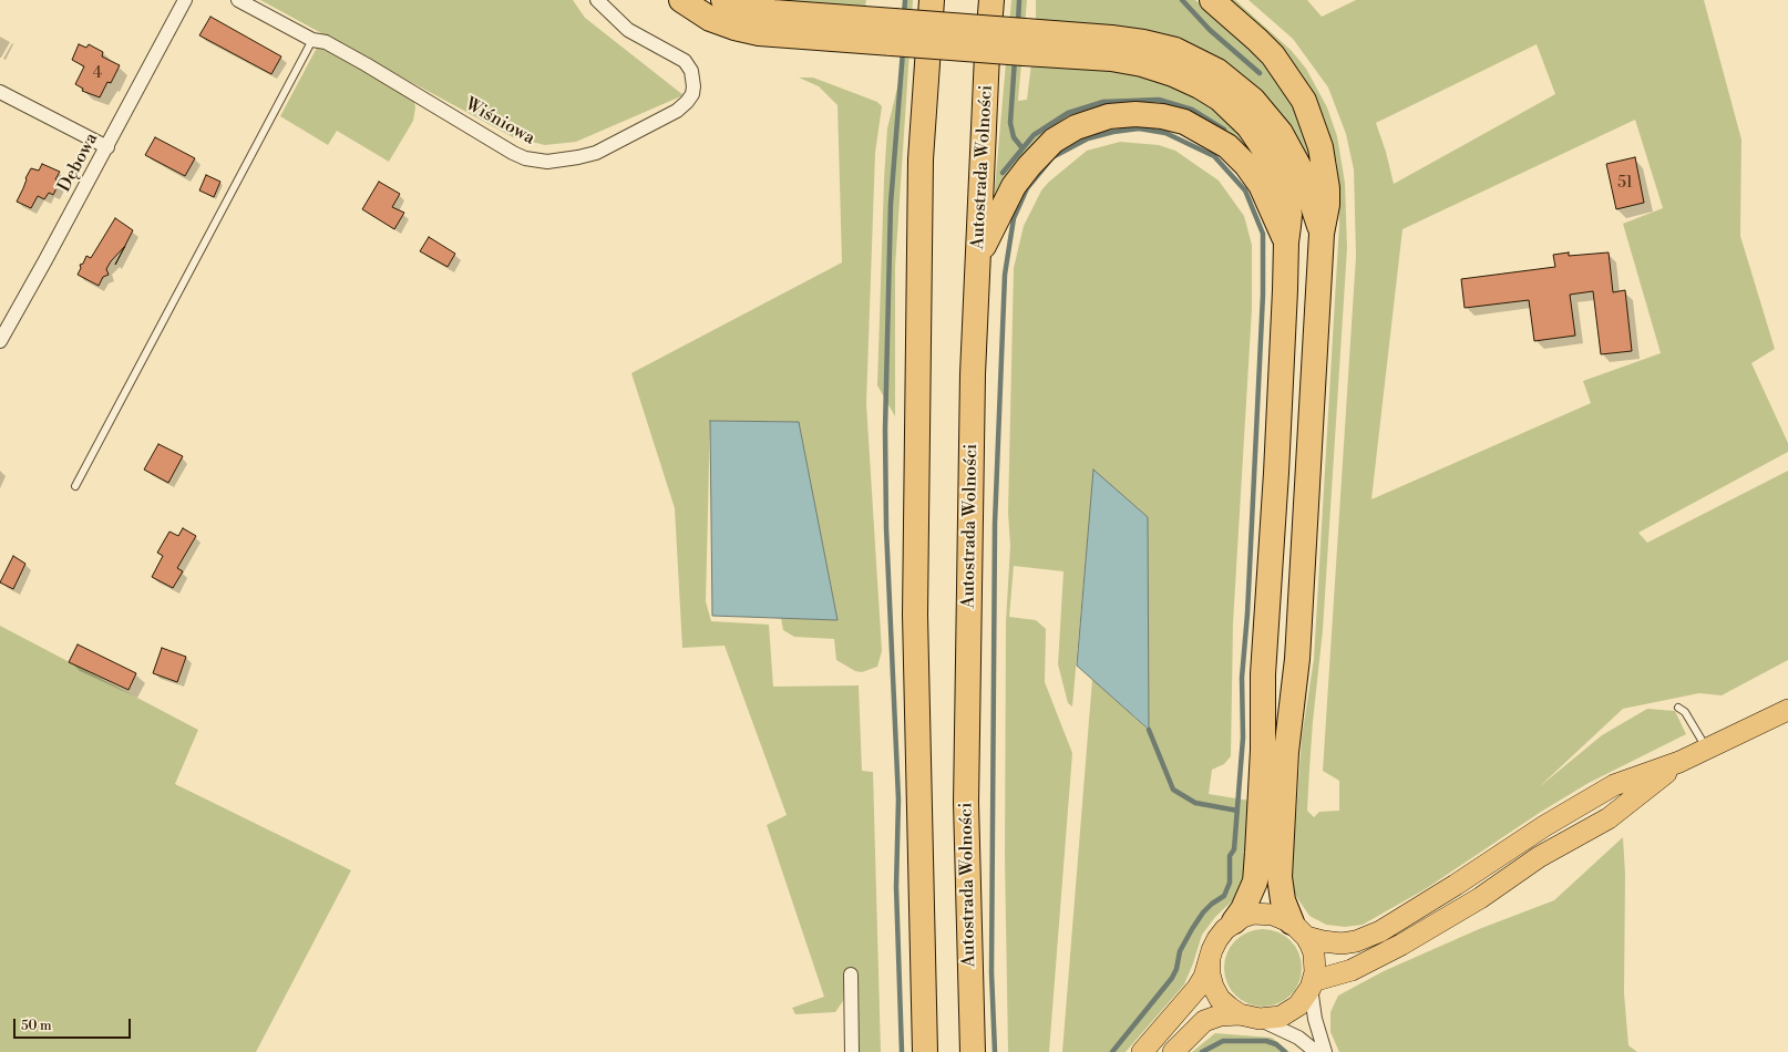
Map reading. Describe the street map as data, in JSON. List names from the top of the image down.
{
  "streets": {
    "highway": ["Autostrada Wolności"],
    "street": ["Wiśniowa", "Dębowa"]
  },
  "house_numbers": ["4", "51"],
  "scale_bar": "50 m"
}
